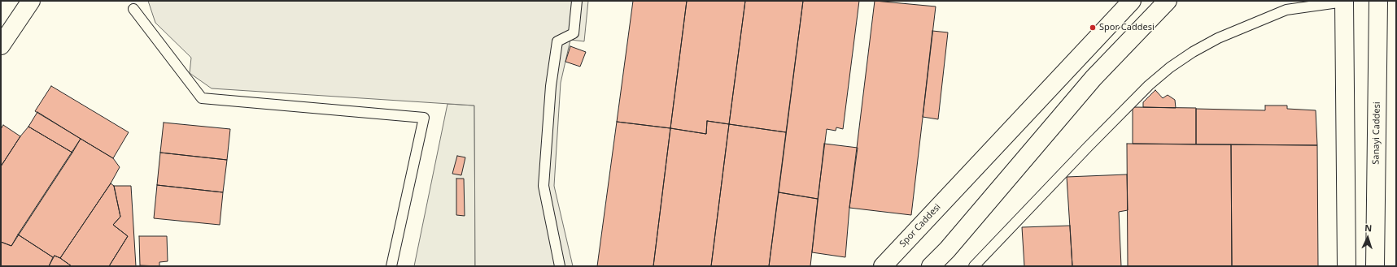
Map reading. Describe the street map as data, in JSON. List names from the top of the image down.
{
  "streets": {
    "main road": ["Sanayi Caddesi", "Spor Caddesi"]
  },
  "places": ["Spor Caddesi"],
  "north": "top"
}
